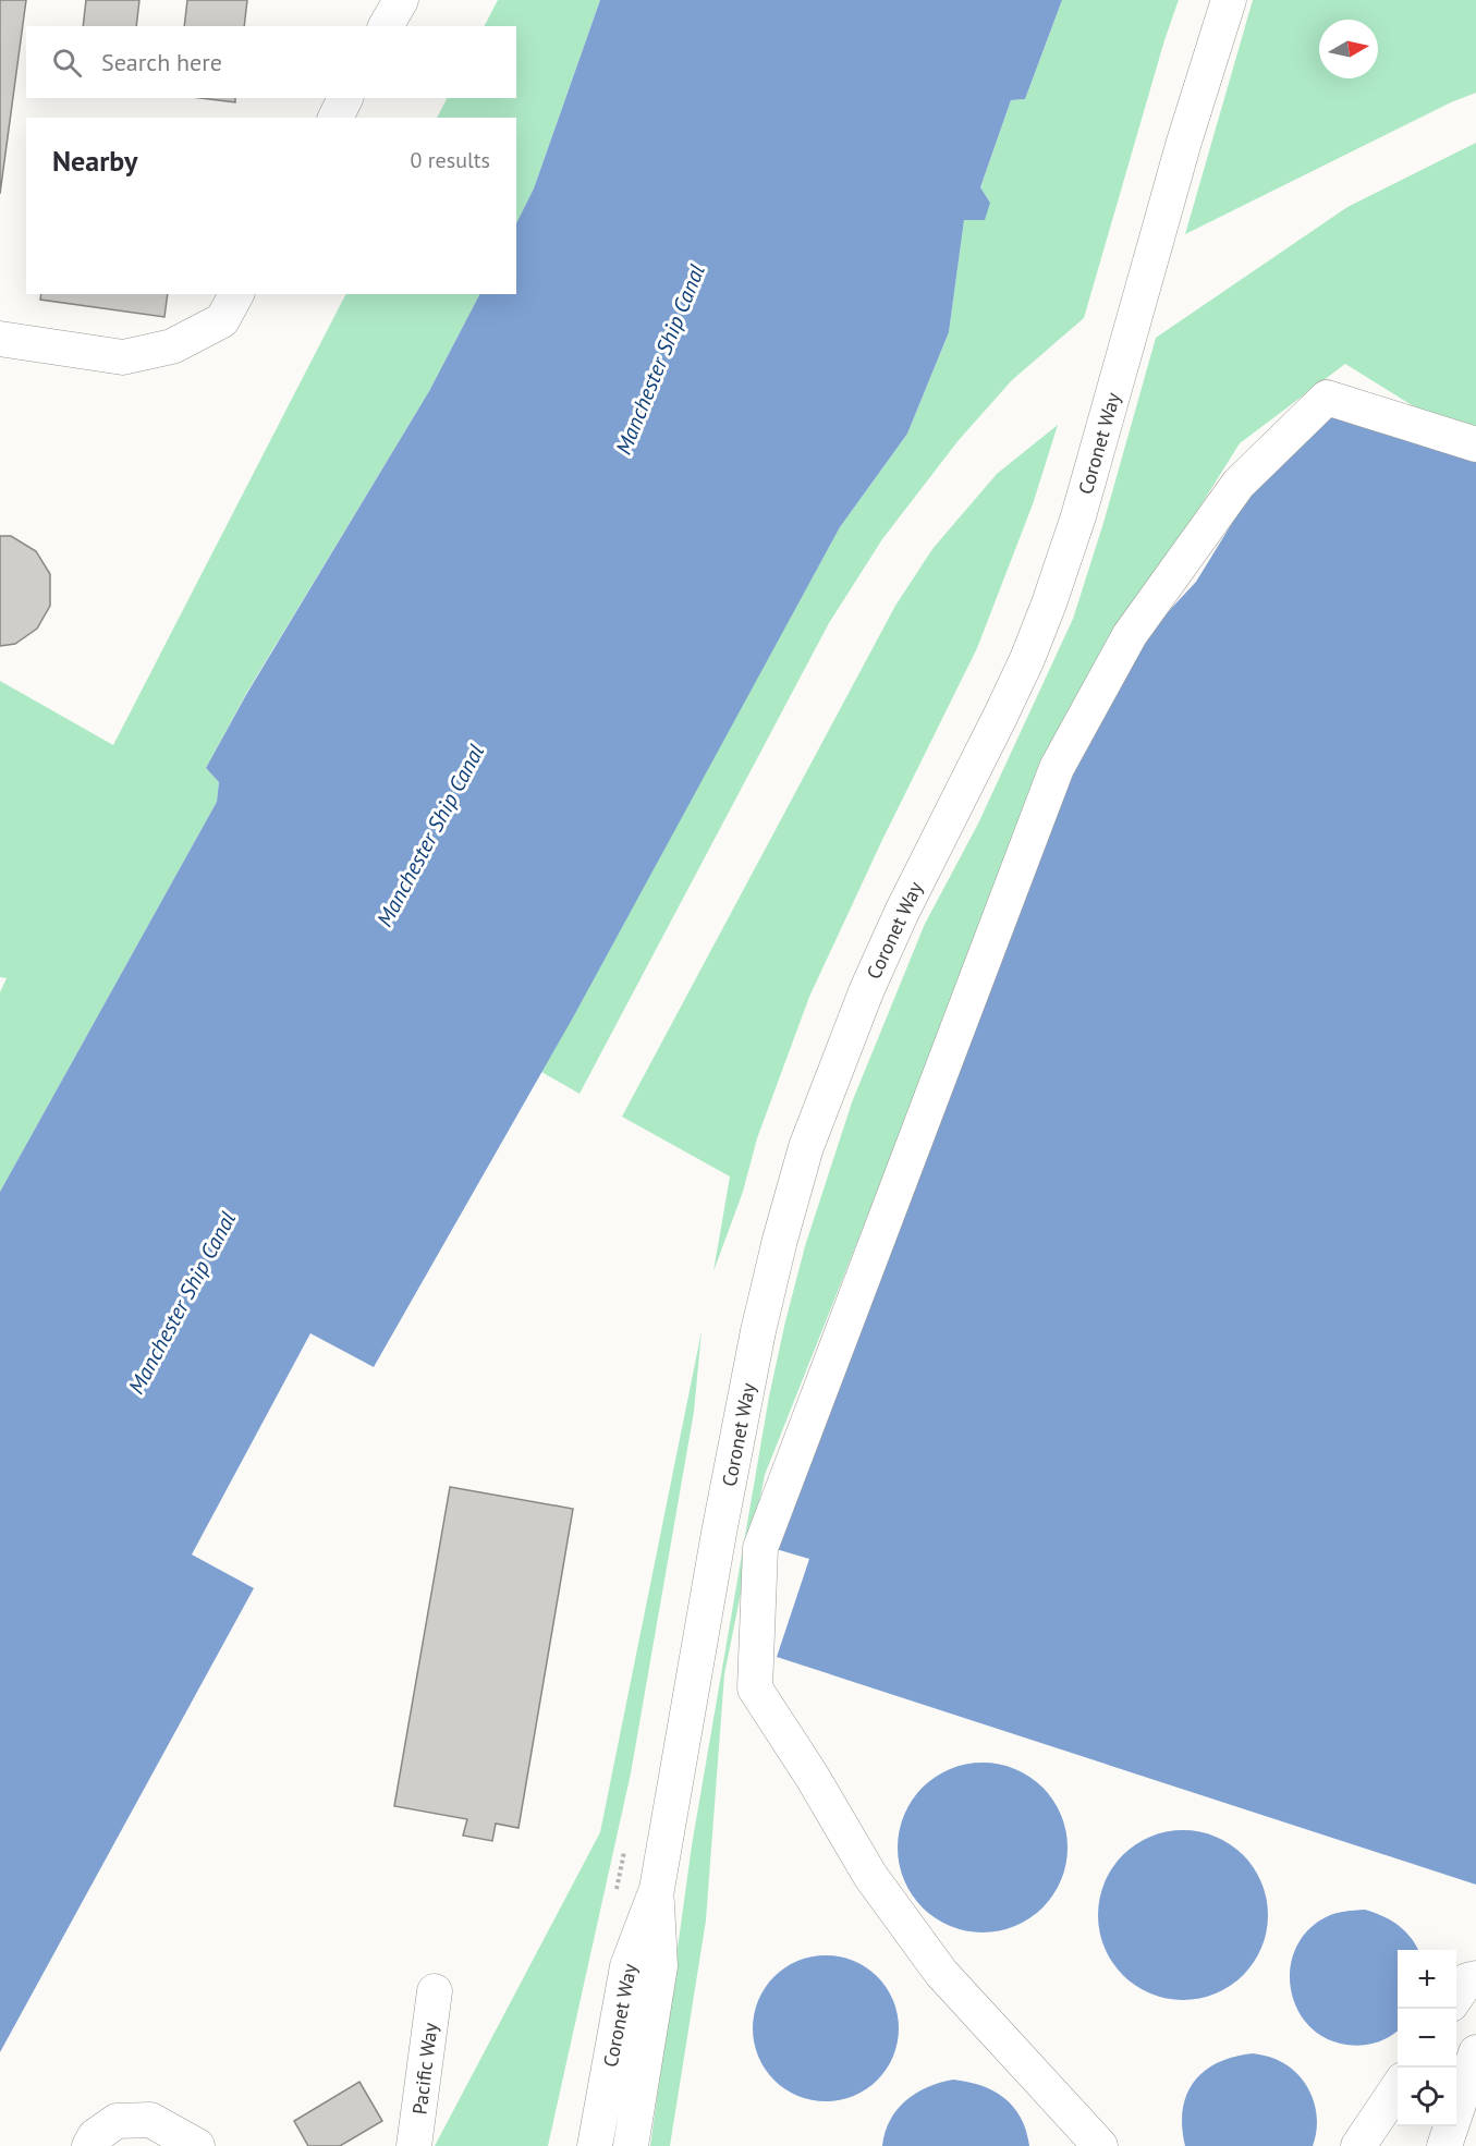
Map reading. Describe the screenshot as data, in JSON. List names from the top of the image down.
{
  "streets": {
    "street": ["Coronet Way", "Pacific Way"]
  },
  "water": ["Manchester Ship Canal"],
  "north": "right",
  "page": {
    "search": "Search here",
    "heading": ["Nearby", "0 results"],
    "map_buttons": ["+", "−"]
  }
}
